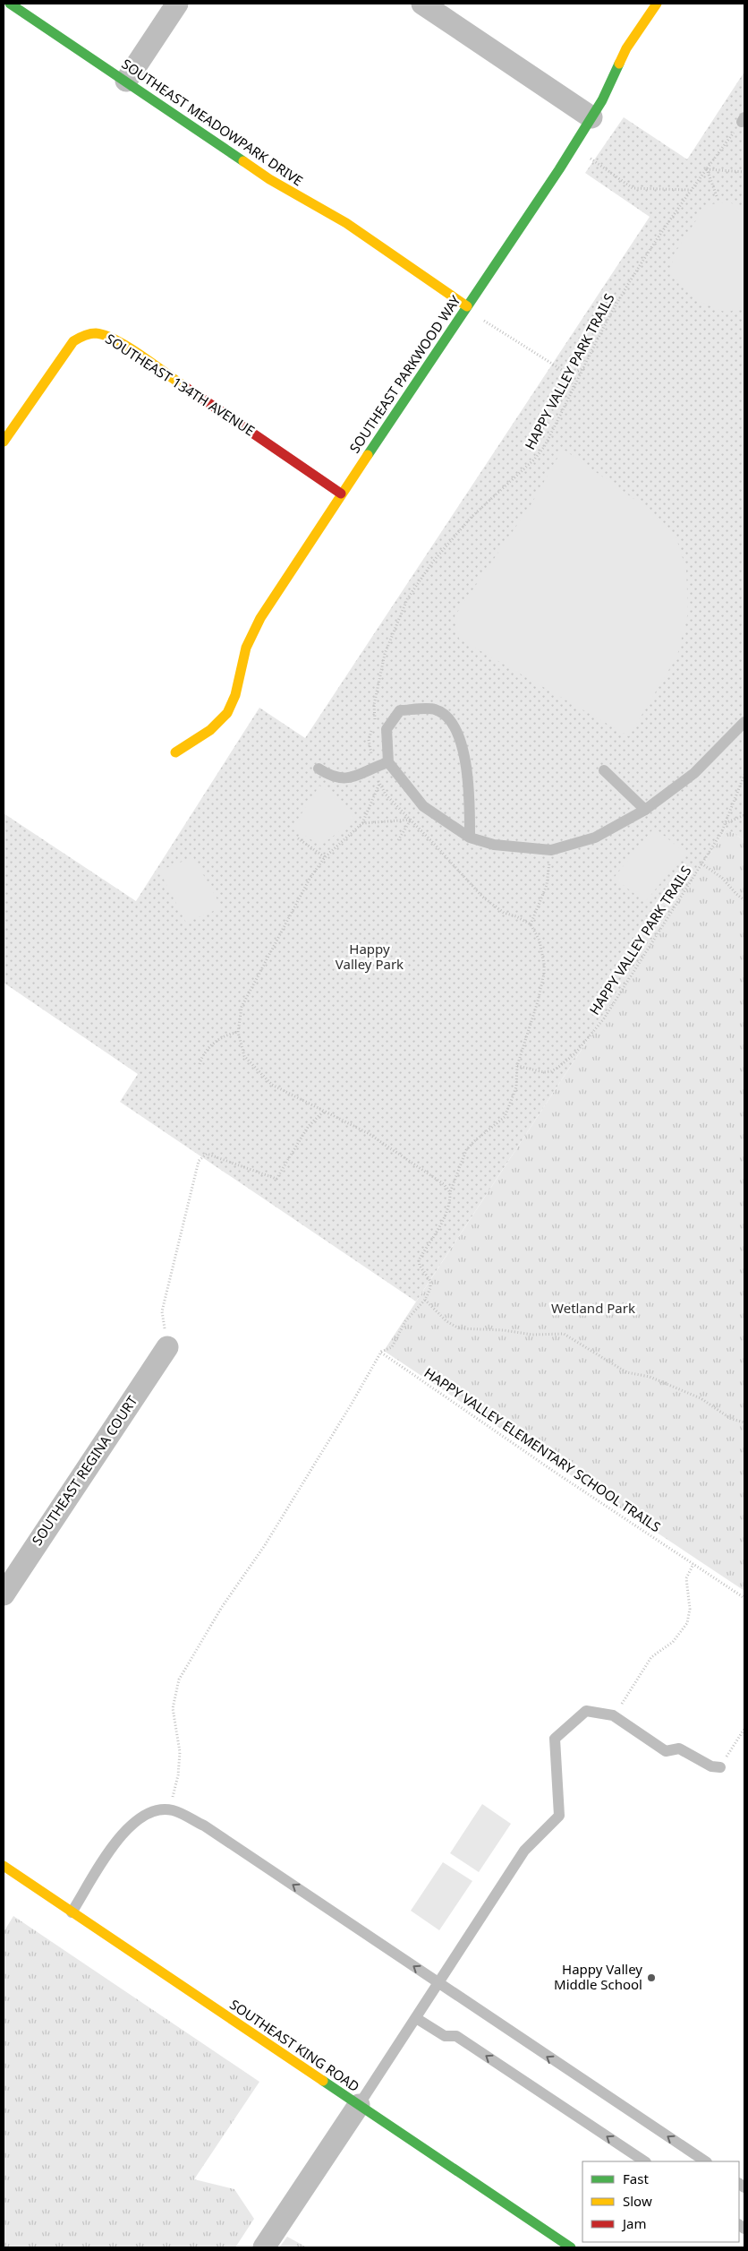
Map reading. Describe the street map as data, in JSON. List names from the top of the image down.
{
  "streets": {
    "street": [
      "SOUTHEAST MEADOWPARK DRIVE",
      "SOUTHEAST PARKWOOD WAY",
      "SOUTHEAST 134TH AVENUE",
      "SOUTHEAST REGINA COURT",
      "SOUTHEAST KING ROAD"
    ],
    "path": ["HAPPY VALLEY PARK TRAILS", "HAPPY VALLEY ELEMENTARY SCHOOL TRAILS"]
  },
  "crossings": [
    ["SOUTHEAST MEADOWPARK DRIVE", "SOUTHEAST PARKWOOD WAY"],
    ["SOUTHEAST PARKWOOD WAY", "SOUTHEAST 134TH AVENUE"]
  ],
  "parks": ["Happy Valley Park", "Wetland Park"],
  "places": ["Happy Valley Middle School"],
  "legend": ["Fast", "Slow", "Jam"]
}
